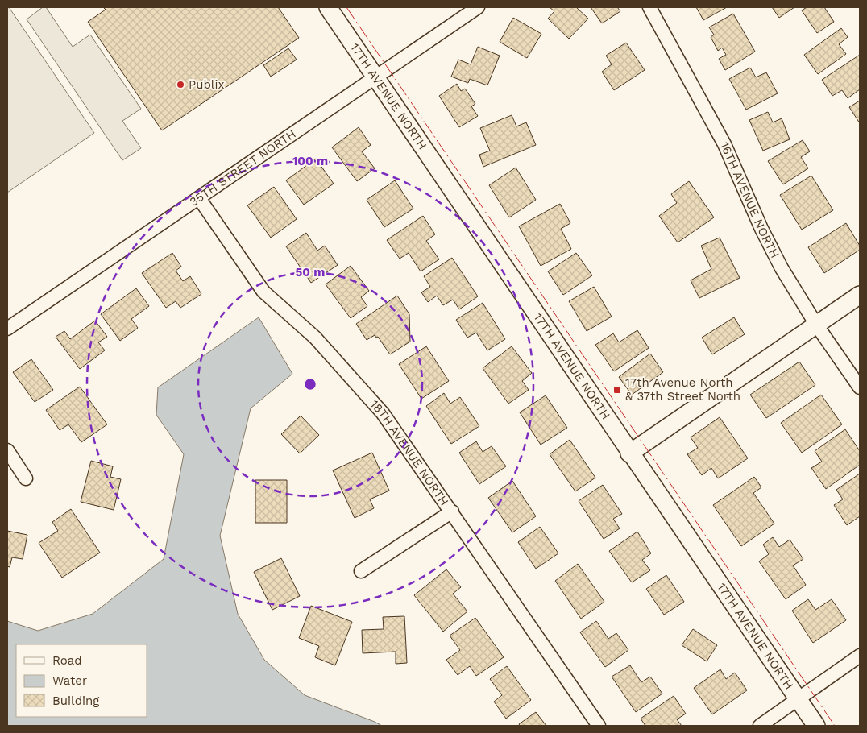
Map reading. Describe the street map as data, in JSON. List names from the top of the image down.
{
  "streets": {
    "street": [
      "17TH AVENUE NORTH",
      "35TH STREET NORTH",
      "16TH AVENUE NORTH",
      "18TH AVENUE NORTH"
    ]
  },
  "crossings": [
    ["17TH AVENUE NORTH", "35TH STREET NORTH"],
    ["35TH STREET NORTH", "18TH AVENUE NORTH"]
  ],
  "places": {
    "other": ["Publix"],
    "transit": ["17th Avenue North & 37th Street North"]
  },
  "legend": ["Road", "Water", "Building"],
  "rings": ["100 m", "50 m"]
}
